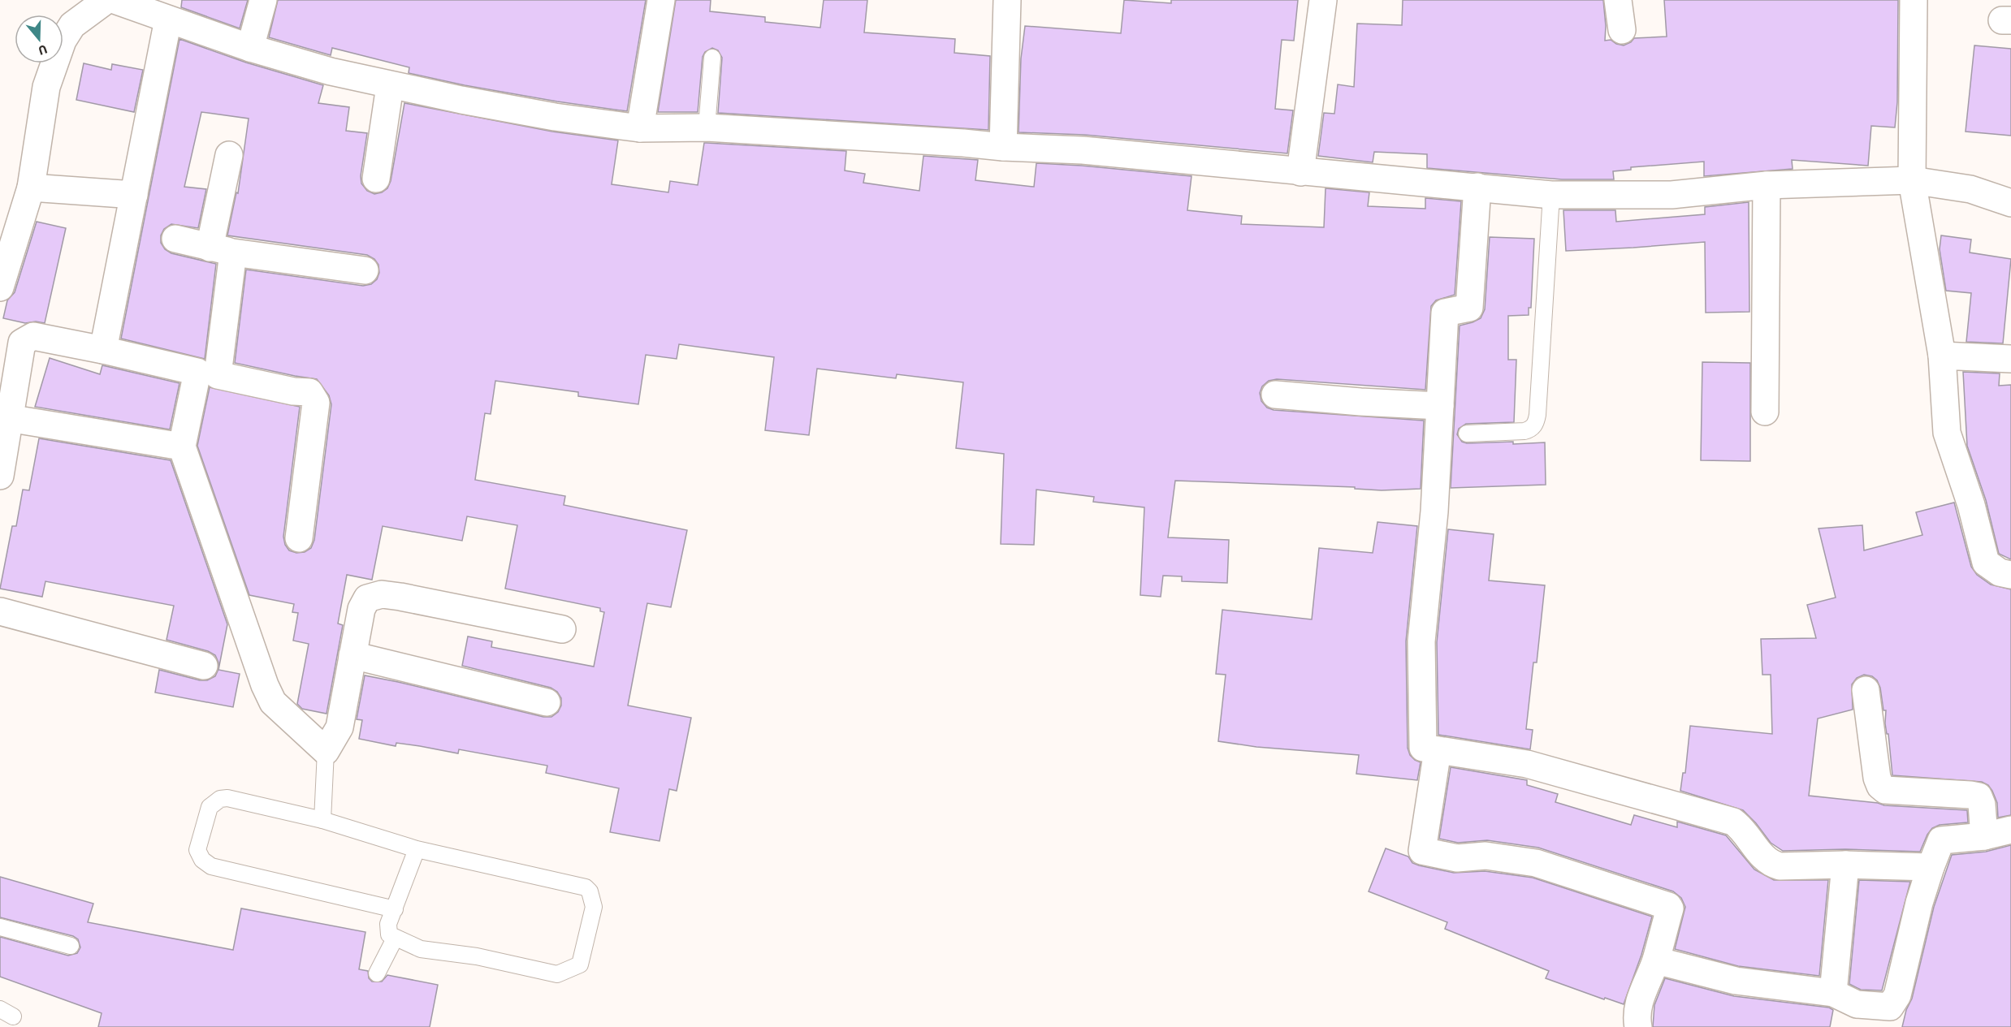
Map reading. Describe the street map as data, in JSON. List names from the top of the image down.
{
  "north": "bottom"
}
